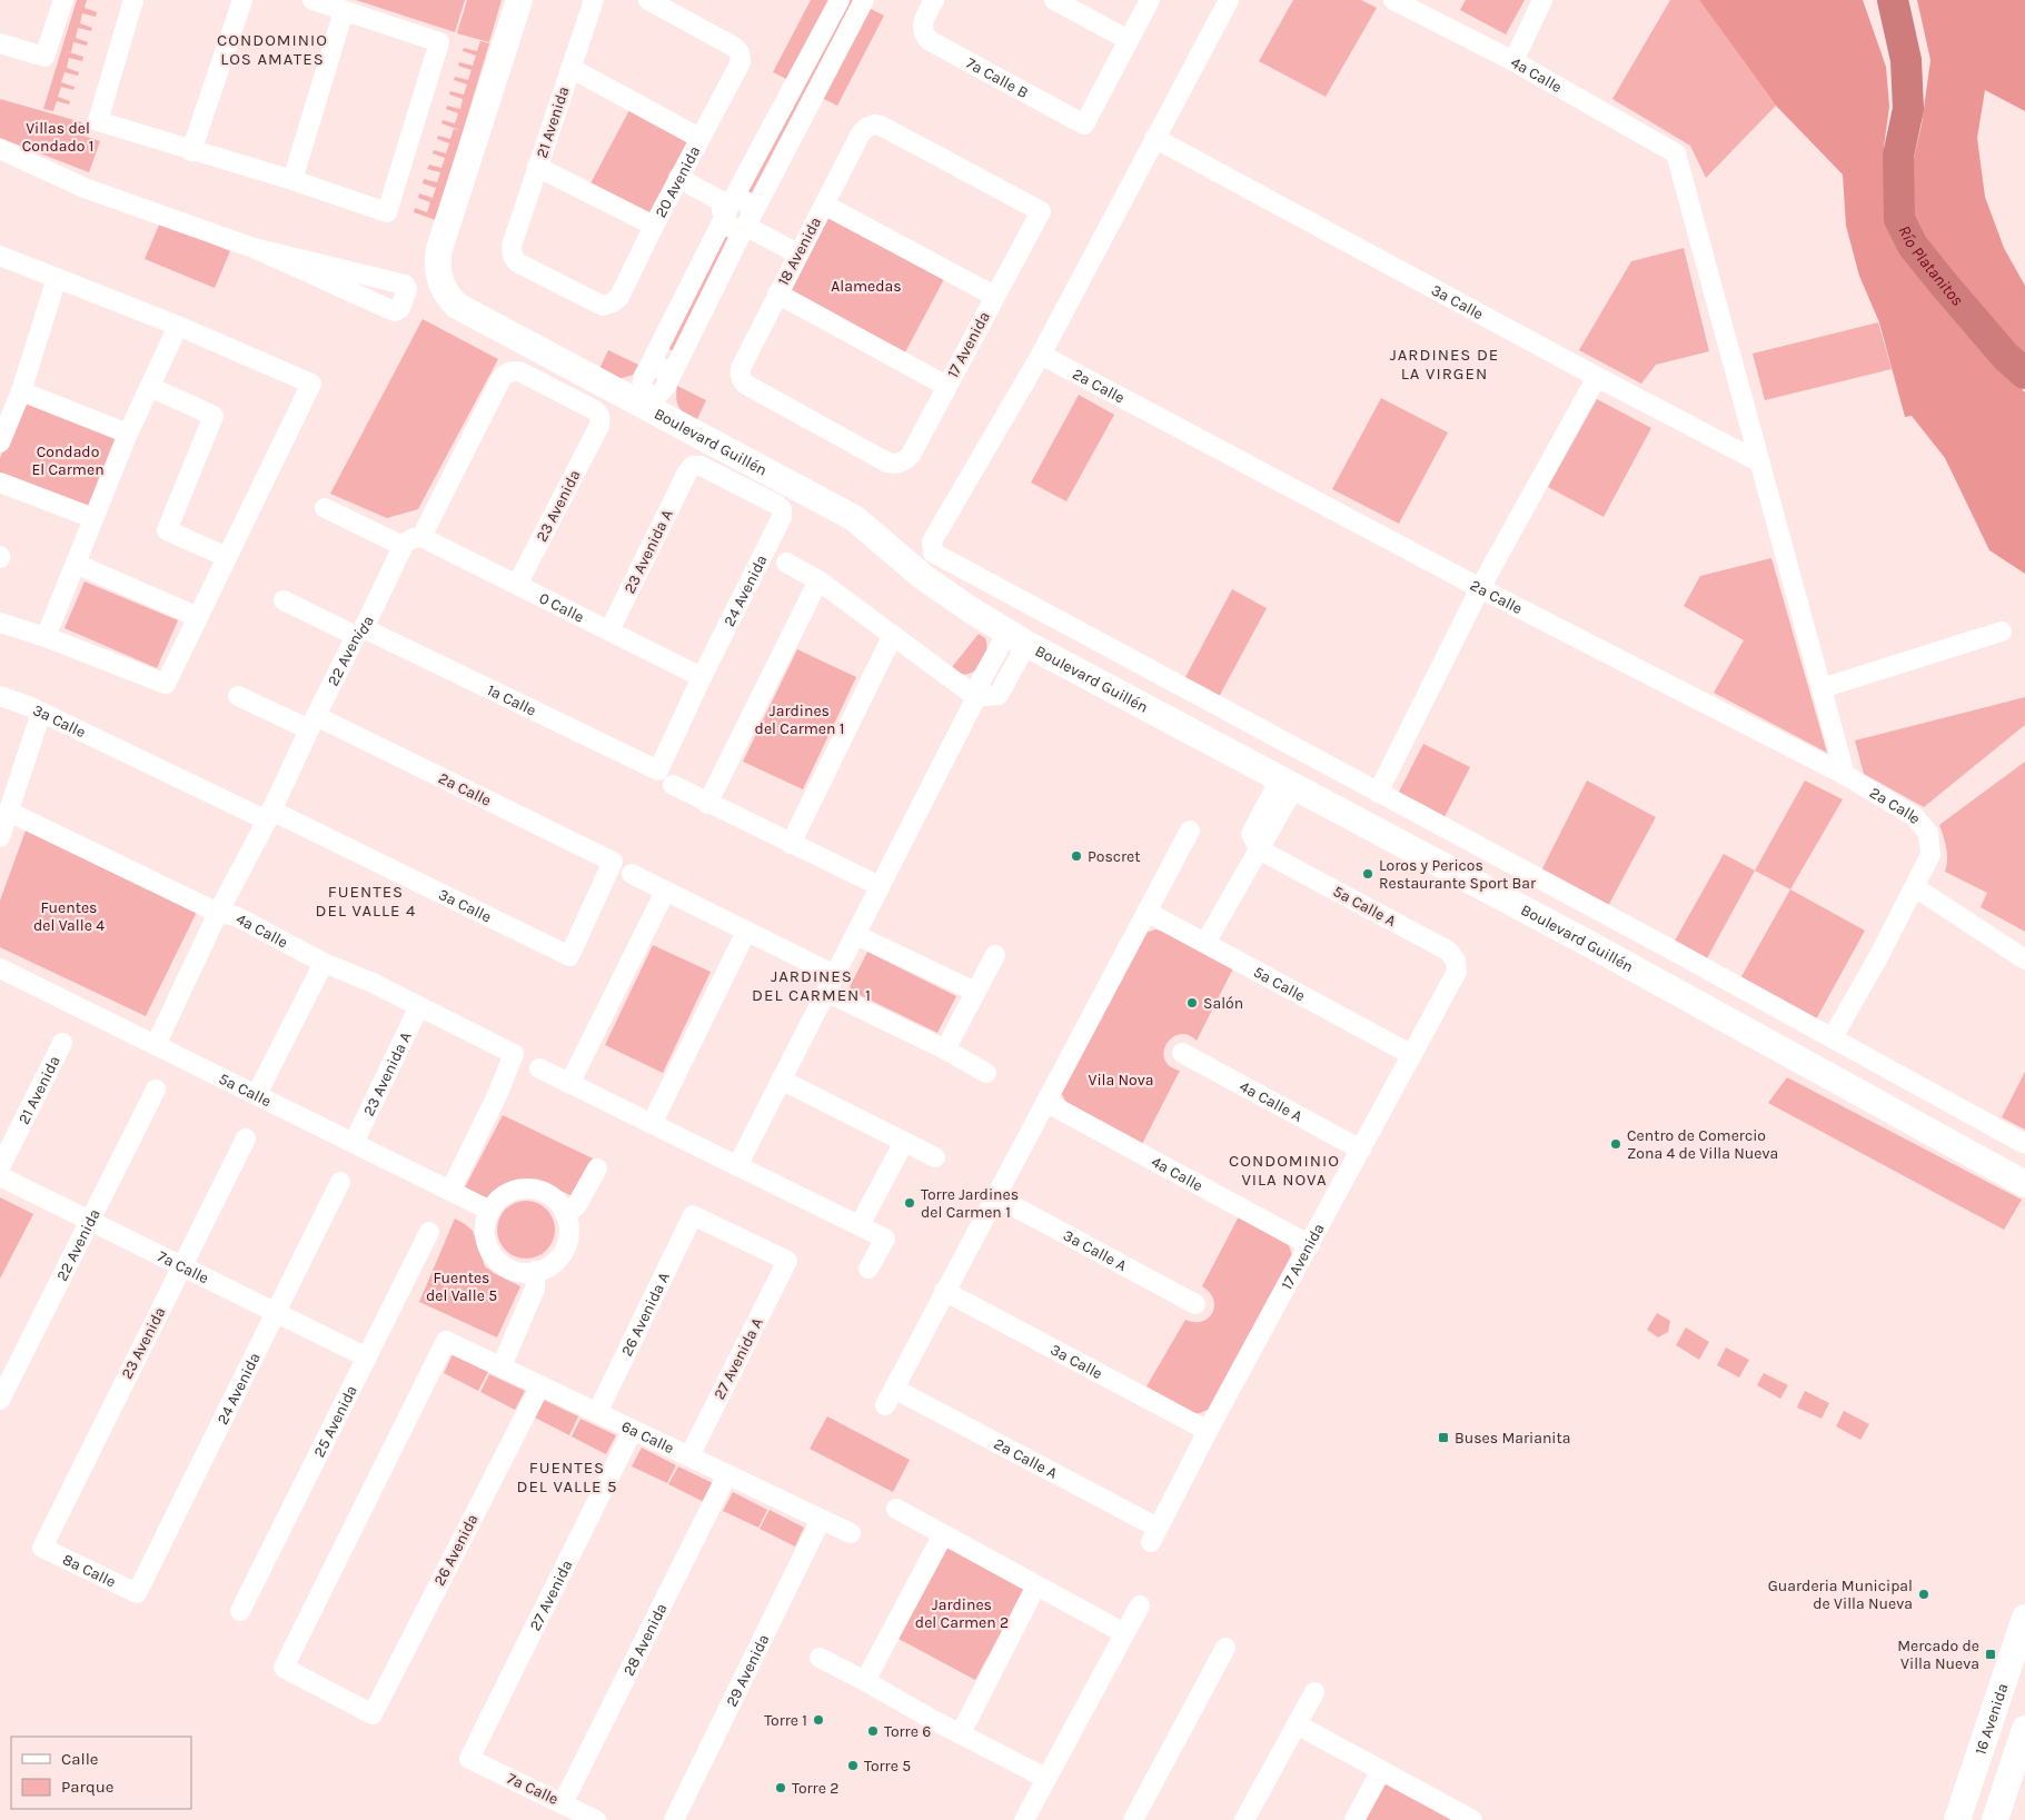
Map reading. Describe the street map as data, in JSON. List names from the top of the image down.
{
  "streets": {
    "main road": ["Boulevard Guillén", "16 Avenida"],
    "street": [
      "4a Calle",
      "7a Calle B",
      "21 Avenida",
      "20 Avenida",
      "18 Avenida",
      "3a Calle",
      "17 Avenida",
      "2a Calle",
      "23 Avenida",
      "23 Avenida A",
      "24 Avenida",
      "0 Calle",
      "22 Avenida",
      "1a Calle",
      "5a Calle A",
      "5a Calle",
      "4a Calle A",
      "3a Calle A",
      "7a Calle",
      "26 Avenida A",
      "27 Avenida A",
      "25 Avenida",
      "6a Calle",
      "2a Calle A",
      "26 Avenida",
      "8a Calle",
      "27 Avenida",
      "28 Avenida",
      "29 Avenida"
    ]
  },
  "crossings": [
    ["4a Calle", "3a Calle"],
    ["4a Calle", "17 Avenida"],
    ["4a Calle", "23 Avenida A"],
    ["4a Calle", "22 Avenida"],
    ["4a Calle", "5a Calle"],
    ["21 Avenida", "20 Avenida"],
    ["18 Avenida", "17 Avenida"],
    ["3a Calle", "17 Avenida"],
    ["3a Calle", "2a Calle"],
    ["3a Calle", "22 Avenida"],
    ["3a Calle", "2a Calle A"],
    ["17 Avenida", "5a Calle A"],
    ["17 Avenida", "5a Calle"],
    ["17 Avenida", "4a Calle A"],
    ["17 Avenida", "2a Calle A"],
    ["2a Calle", "22 Avenida"],
    ["23 Avenida", "0 Calle"],
    ["23 Avenida", "7a Calle"],
    ["23 Avenida", "8a Calle"],
    ["23 Avenida A", "24 Avenida"],
    ["23 Avenida A", "0 Calle"],
    ["23 Avenida A", "5a Calle"],
    ["24 Avenida", "0 Calle"],
    ["24 Avenida", "1a Calle"],
    ["24 Avenida", "7a Calle"],
    ["24 Avenida", "8a Calle"],
    ["22 Avenida", "1a Calle"],
    ["22 Avenida", "5a Calle"],
    ["22 Avenida", "7a Calle"],
    ["7a Calle", "25 Avenida"],
    ["7a Calle", "27 Avenida"],
    ["7a Calle", "28 Avenida"],
    ["26 Avenida A", "27 Avenida A"],
    ["26 Avenida A", "6a Calle"],
    ["27 Avenida A", "6a Calle"],
    ["6a Calle", "26 Avenida"],
    ["6a Calle", "27 Avenida"],
    ["6a Calle", "28 Avenida"],
    ["6a Calle", "29 Avenida"]
  ],
  "districts": [
    "CONDOMINIO LOS AMATES",
    "JARDINES DE LA VIRGEN",
    "FUENTES DEL VALLE 4",
    "JARDINES DEL CARMEN 1",
    "CONDOMINIO VILA NOVA",
    "FUENTES DEL VALLE 5"
  ],
  "water": ["Río Platanitos"],
  "parks": [
    "Villas del Condado 1",
    "Alamedas",
    "Condado El Carmen",
    "Jardines del Carmen 1",
    "Fuentes del Valle 4",
    "Vila Nova",
    "Fuentes del Valle 5",
    "Jardines del Carmen 2"
  ],
  "places": {
    "other": [
      "Poscret",
      "Loros y Pericos Restaurante Sport Bar",
      "Salón",
      "Centro de Comercio Zona 4 de Villa Nueva",
      "Torre Jardines del Carmen 1",
      "Guarderia Municipal de Villa Nueva",
      "Torre 1",
      "Torre 6",
      "Torre 5",
      "Torre 2"
    ],
    "transit": ["Buses Marianita", "Mercado de Villa Nueva"]
  },
  "legend": ["Calle", "Parque"]
}
